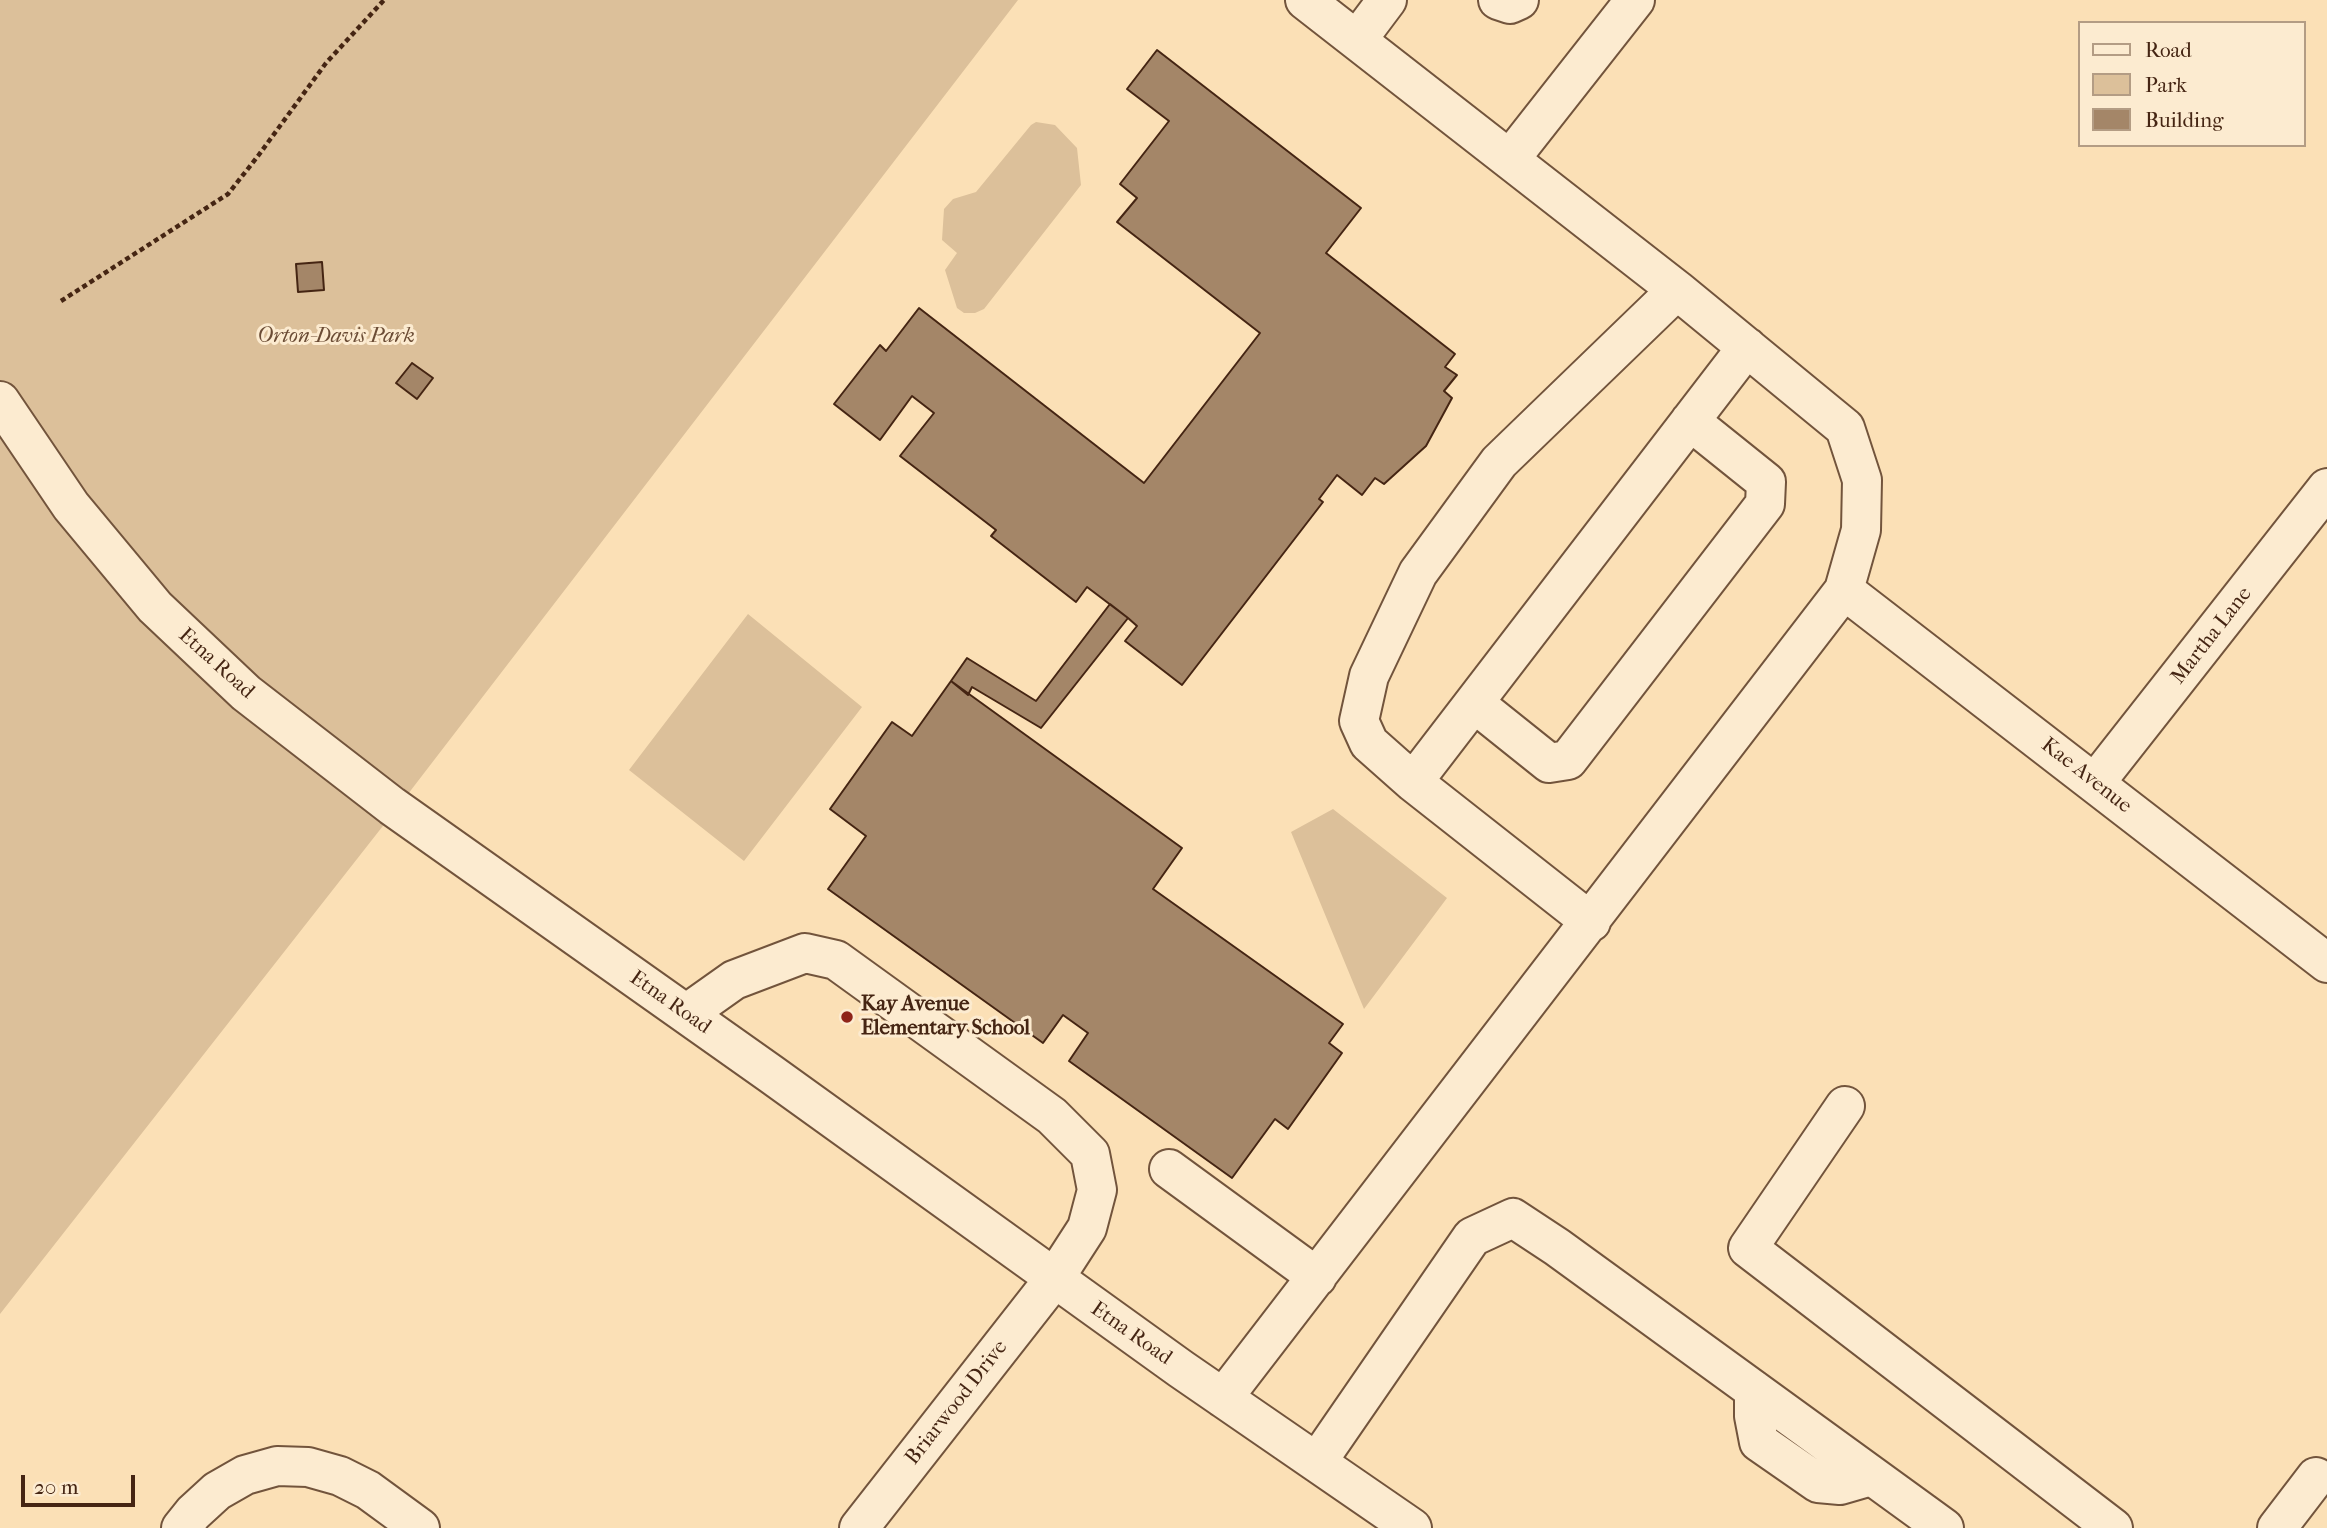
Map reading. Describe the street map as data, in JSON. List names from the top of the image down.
{
  "streets": {
    "street": [
      "Martha Lane",
      "Etna Road",
      "Kae Avenue",
      "Briarwood Drive"
    ]
  },
  "crossings": [
    ["Martha Lane", "Kae Avenue"],
    ["Etna Road", "Briarwood Drive"]
  ],
  "parks": ["Orton-Davis Park"],
  "places": ["Kay Avenue Elementary School"],
  "legend": ["Road", "Park", "Building"],
  "scale_bar": "20 m"
}
